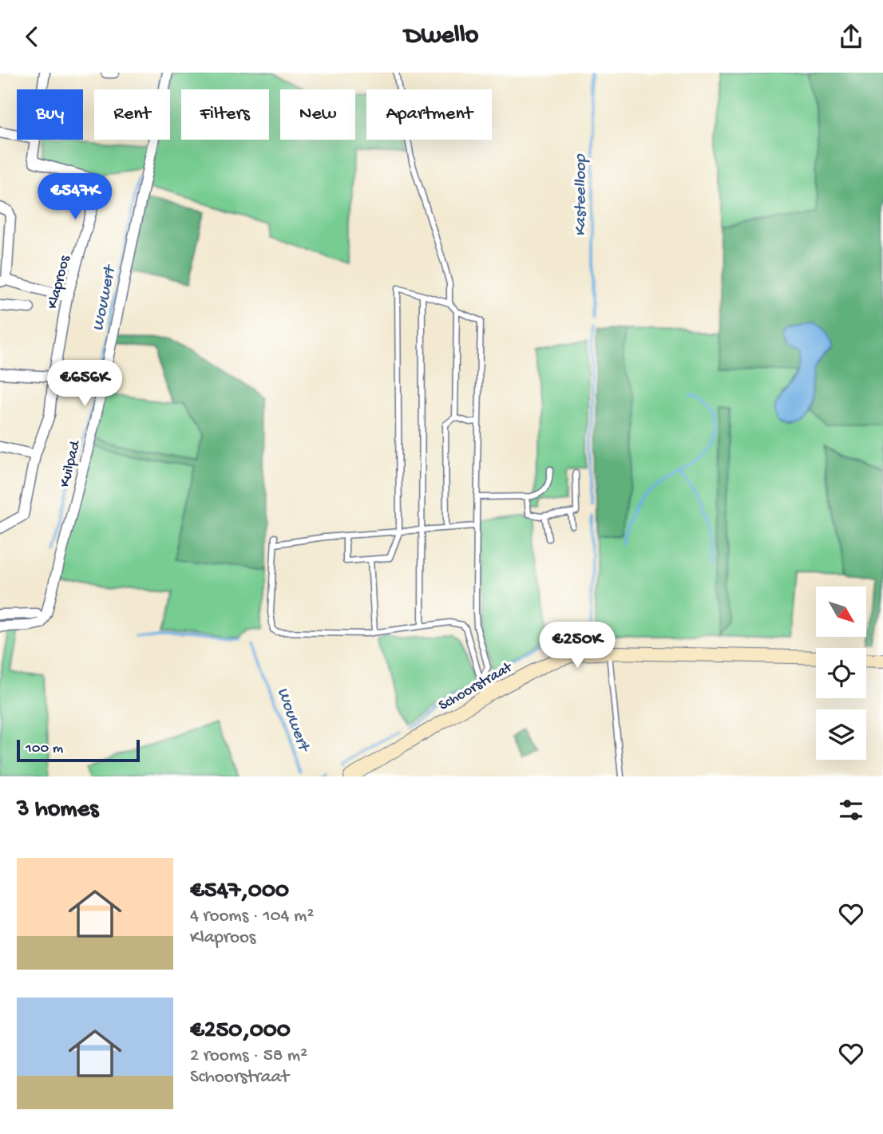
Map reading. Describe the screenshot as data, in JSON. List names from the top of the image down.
{
  "streets": {
    "street": ["Klaproos", "Kuilpad", "Schoorstraat"]
  },
  "water": ["Kasteelloop", "Wouwert"],
  "scale_bar": "100 m",
  "north": "bottom right",
  "page": {
    "header": "Dwello",
    "chip": [
      "Buy",
      "Rent",
      "Filters",
      "New",
      "Apartment"
    ],
    "price": ["€547K", "€656K", "€250K"],
    "scale": "100 m",
    "heading": "3 homes",
    "list": [
      {
        "name": "€547,000",
        "note": "4 rooms · 104 m² · Klaproos"
      },
      {
        "name": "€250,000",
        "note": "2 rooms · 58 m² · Schoorstraat"
      }
    ]
  }
}
